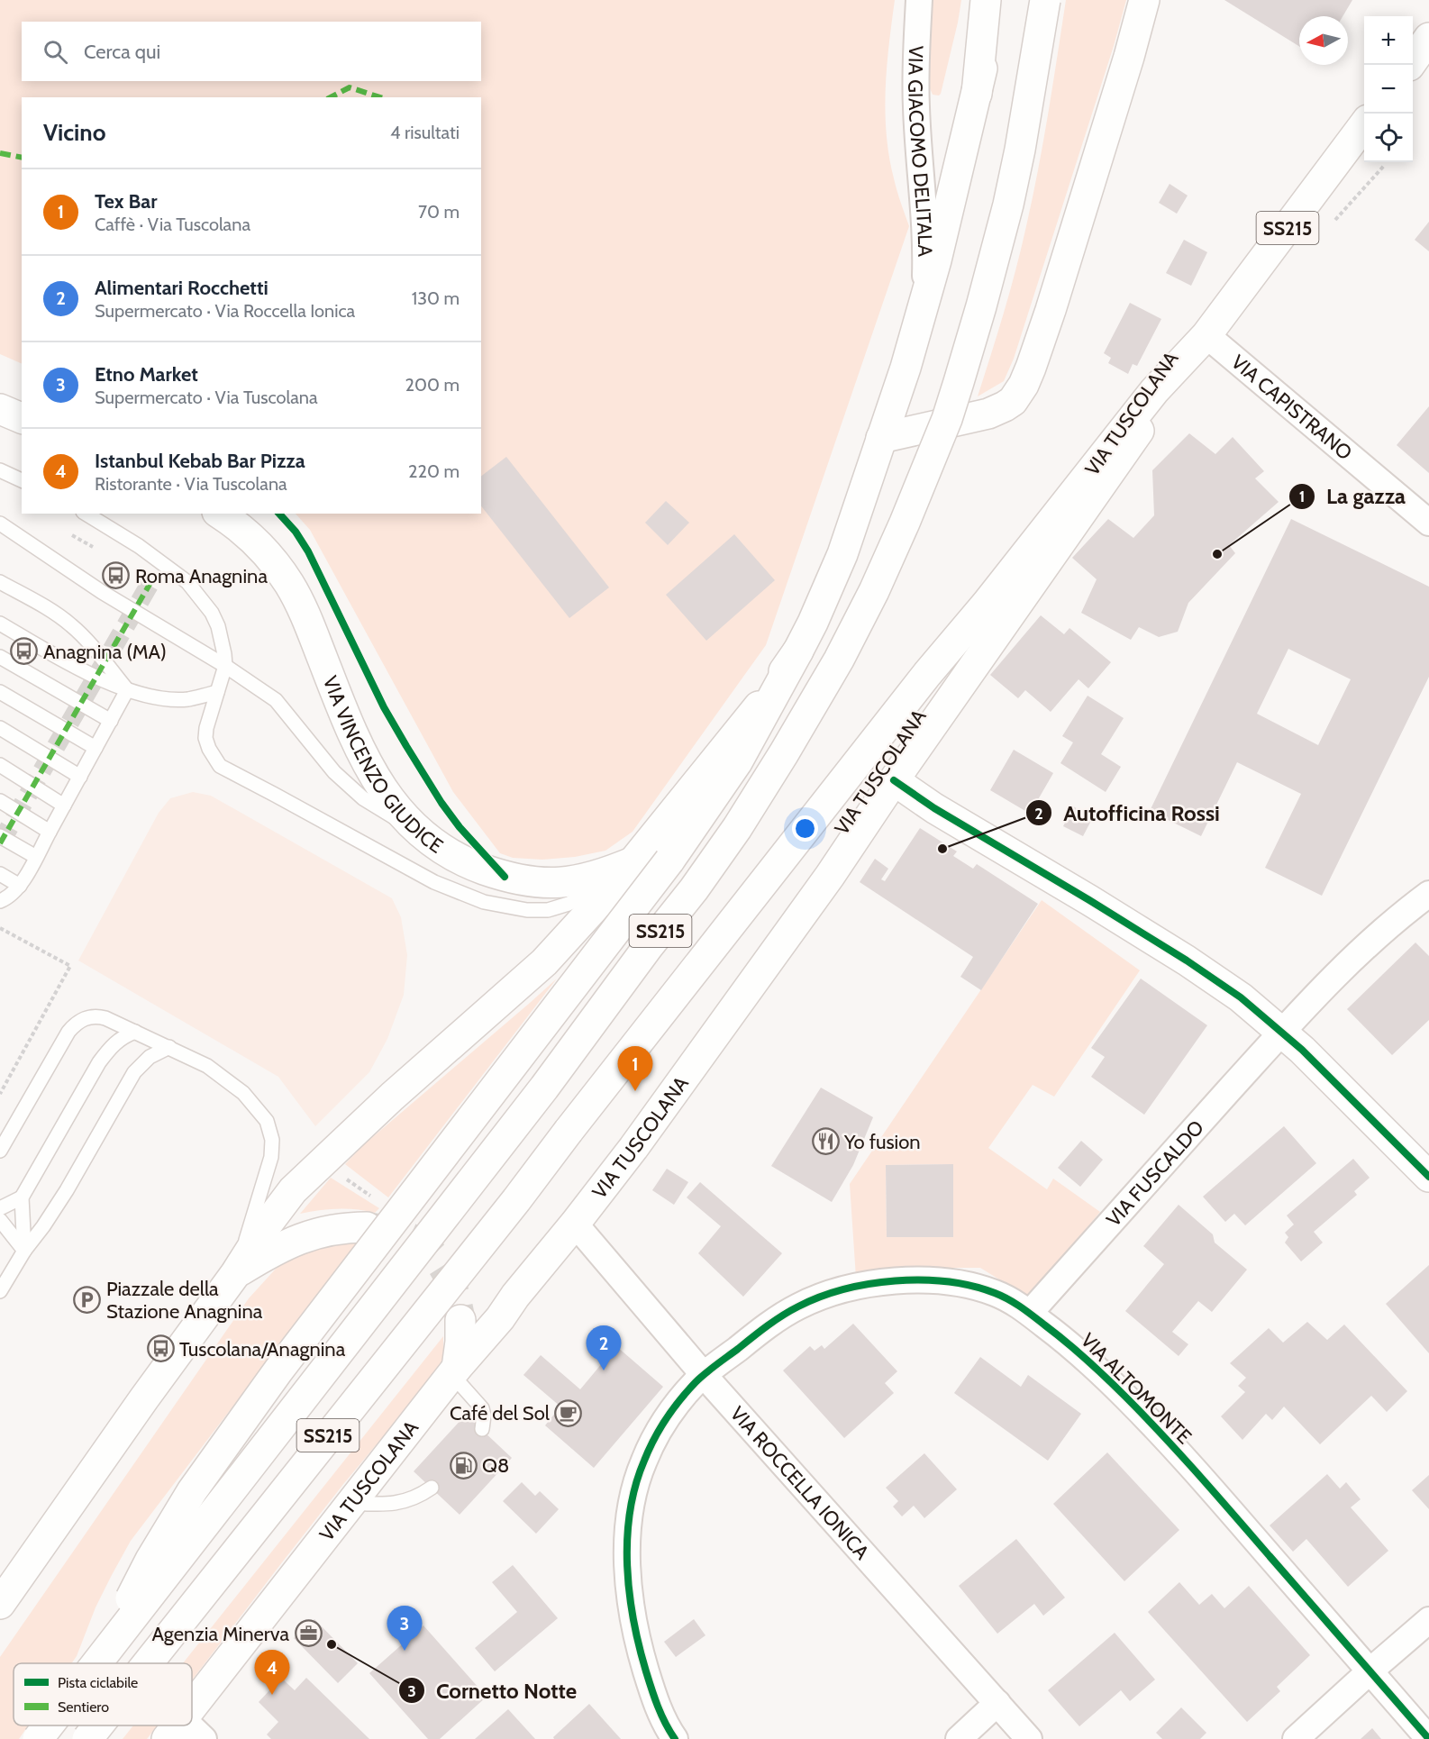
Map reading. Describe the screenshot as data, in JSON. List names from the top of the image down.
{
  "streets": {
    "main road": ["SS215", "VIA TUSCOLANA", "VIA VINCENZO GIUDICE"],
    "street": [
      "VIA GIACOMO DELITALA",
      "VIA CAPISTRANO",
      "VIA FUSCALDO",
      "VIA ALTOMONTE",
      "VIA ROCCELLA IONICA"
    ]
  },
  "crossings": [
    ["SS215", "VIA CAPISTRANO"],
    ["SS215", "VIA TUSCOLANA"],
    ["VIA CAPISTRANO", "VIA TUSCOLANA"],
    ["VIA TUSCOLANA", "VIA ROCCELLA IONICA"],
    ["VIA FUSCALDO", "VIA ALTOMONTE"],
    ["VIA ALTOMONTE", "VIA ROCCELLA IONICA"]
  ],
  "places": {
    "other": ["La gazza", "Autofficina Rossi", "Cornetto Notte"],
    "bus stop": ["Roma Anagnina", "Anagnina (MA)", "Tuscolana/Anagnina"],
    "restaurant": ["Yo fusion"],
    "parking": ["Piazzale della Stazione Anagnina"],
    "cafe": ["Café del Sol"],
    "fuel station": ["Q8"],
    "office": ["Agenzia Minerva"]
  },
  "legend": ["Pista ciclabile", "Sentiero"],
  "north": "left",
  "page": {
    "map_buttons": ["+", "−"],
    "search": "Cerca qui",
    "heading": ["Vicino", "4 risultati"],
    "list": [
      {
        "mark": "1",
        "name": "Tex Bar",
        "note": "Caffè · Via Tuscolana",
        "value": "70 m"
      },
      {
        "mark": "2",
        "name": "Alimentari Rocchetti",
        "note": "Supermercato · Via Roccella Ionica",
        "value": "130 m"
      },
      {
        "mark": "3",
        "name": "Etno Market",
        "note": "Supermercato · Via Tuscolana",
        "value": "200 m"
      },
      {
        "mark": "4",
        "name": "Istanbul Kebab Bar Pizza",
        "note": "Ristorante · Via Tuscolana",
        "value": "220 m"
      }
    ],
    "pins": [
      "1",
      "2",
      "3",
      "4"
    ]
  }
}
